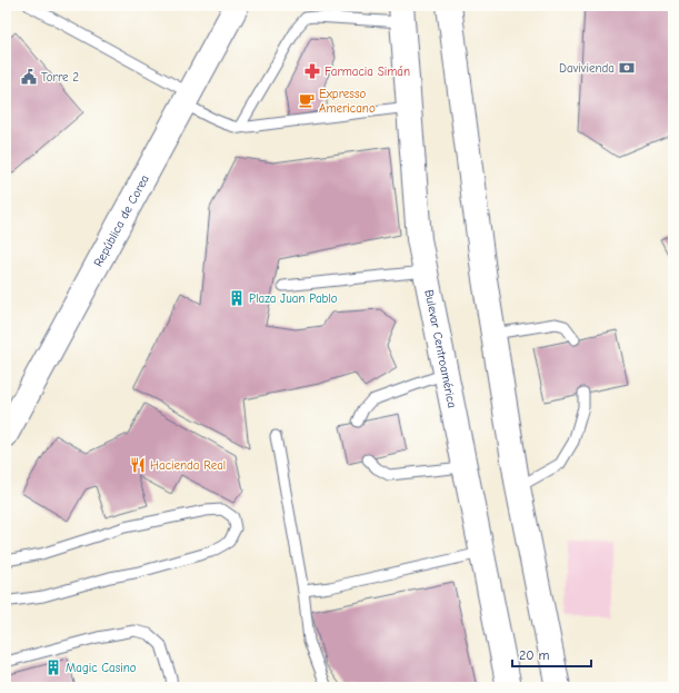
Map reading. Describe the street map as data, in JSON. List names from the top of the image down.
{
  "streets": {
    "main road": ["República de Corea", "Bulevar Centroamérica"]
  },
  "places": {
    "bank": ["Davivienda"],
    "pharmacy": ["Farmacia Simán"],
    "public building": ["Torre 2"],
    "cafe": ["Expresso Americano"],
    "building": ["Plaza Juan Pablo", "Magic Casino"],
    "restaurant": ["Hacienda Real"]
  },
  "scale_bar": "20 m"
}
